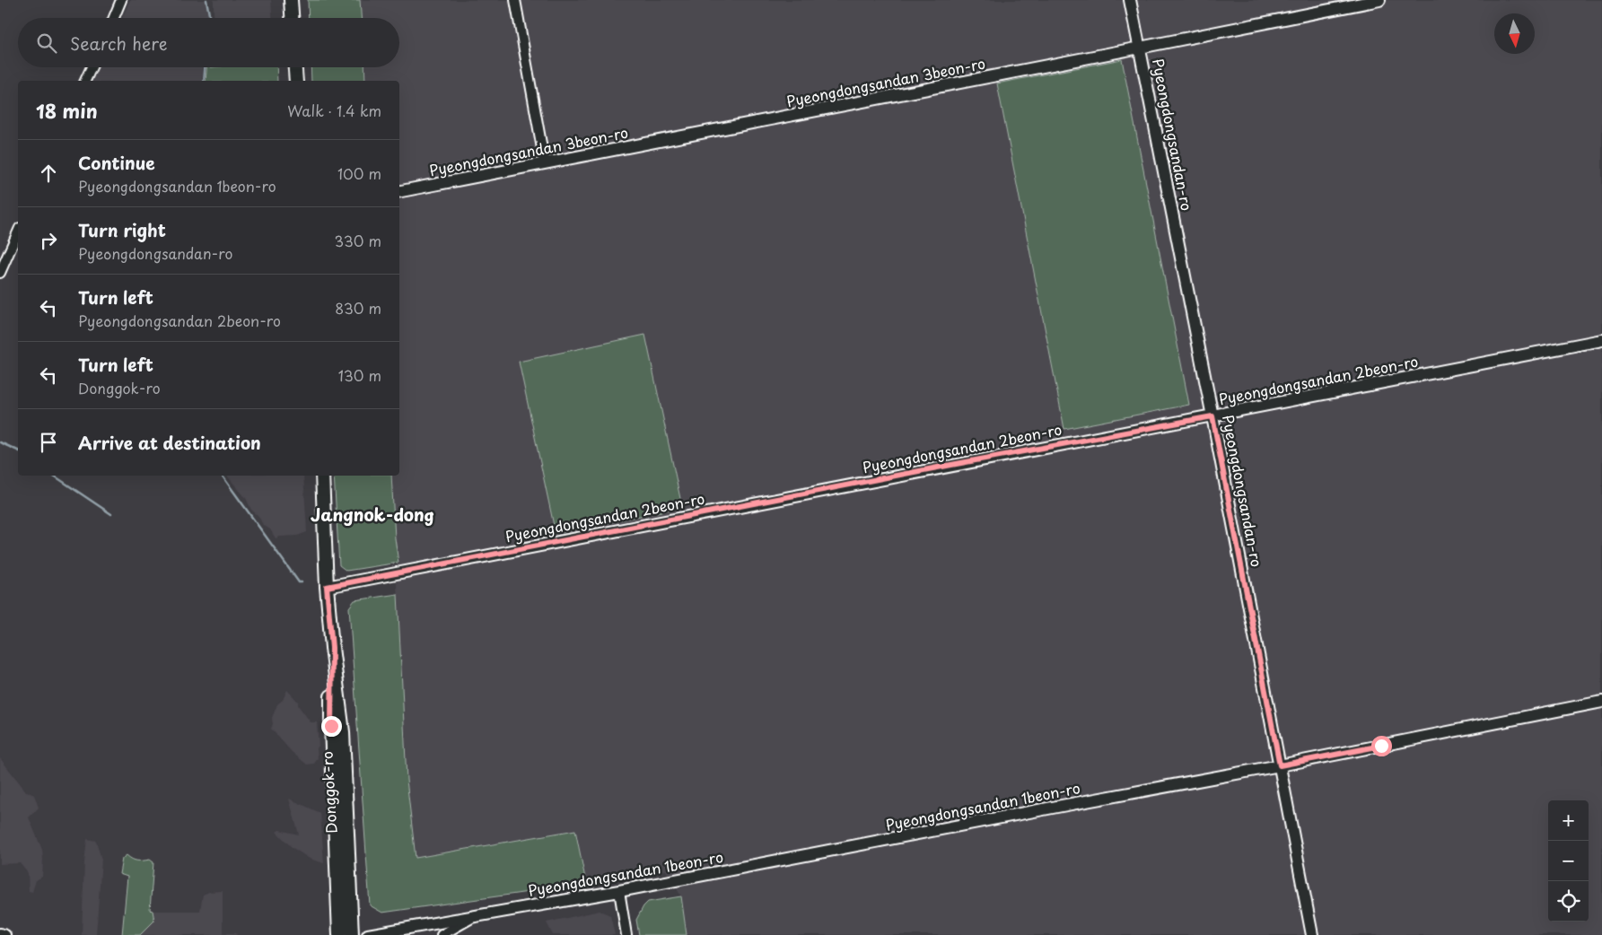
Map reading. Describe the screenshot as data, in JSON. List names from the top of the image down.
{
  "streets": {
    "main road": ["Donggok-ro"],
    "street": [
      "Pyeongdongsandan 3beon-ro",
      "Pyeongdongsandan-ro",
      "Pyeongdongsandan 2beon-ro",
      "Pyeongdongsandan 1beon-ro"
    ]
  },
  "crossings": [
    ["Pyeongdongsandan 3beon-ro", "Pyeongdongsandan-ro"],
    ["Pyeongdongsandan-ro", "Pyeongdongsandan 2beon-ro"],
    ["Pyeongdongsandan-ro", "Pyeongdongsandan 1beon-ro"],
    ["Pyeongdongsandan 2beon-ro", "Donggok-ro"]
  ],
  "districts": ["Jangnok-dong"],
  "north": "bottom",
  "page": {
    "search": "Search here",
    "heading": ["18 min", "Walk · 1.4 km"],
    "list": [
      ["Continue", "Pyeongdongsandan 1beon-ro", "100 m"],
      ["Turn right", "Pyeongdongsandan-ro", "330 m"],
      ["Turn left", "Pyeongdongsandan 2beon-ro", "830 m"],
      ["Turn left", "Donggok-ro", "130 m"],
      "Arrive at destination"
    ],
    "map_buttons": ["+", "−"]
  }
}
